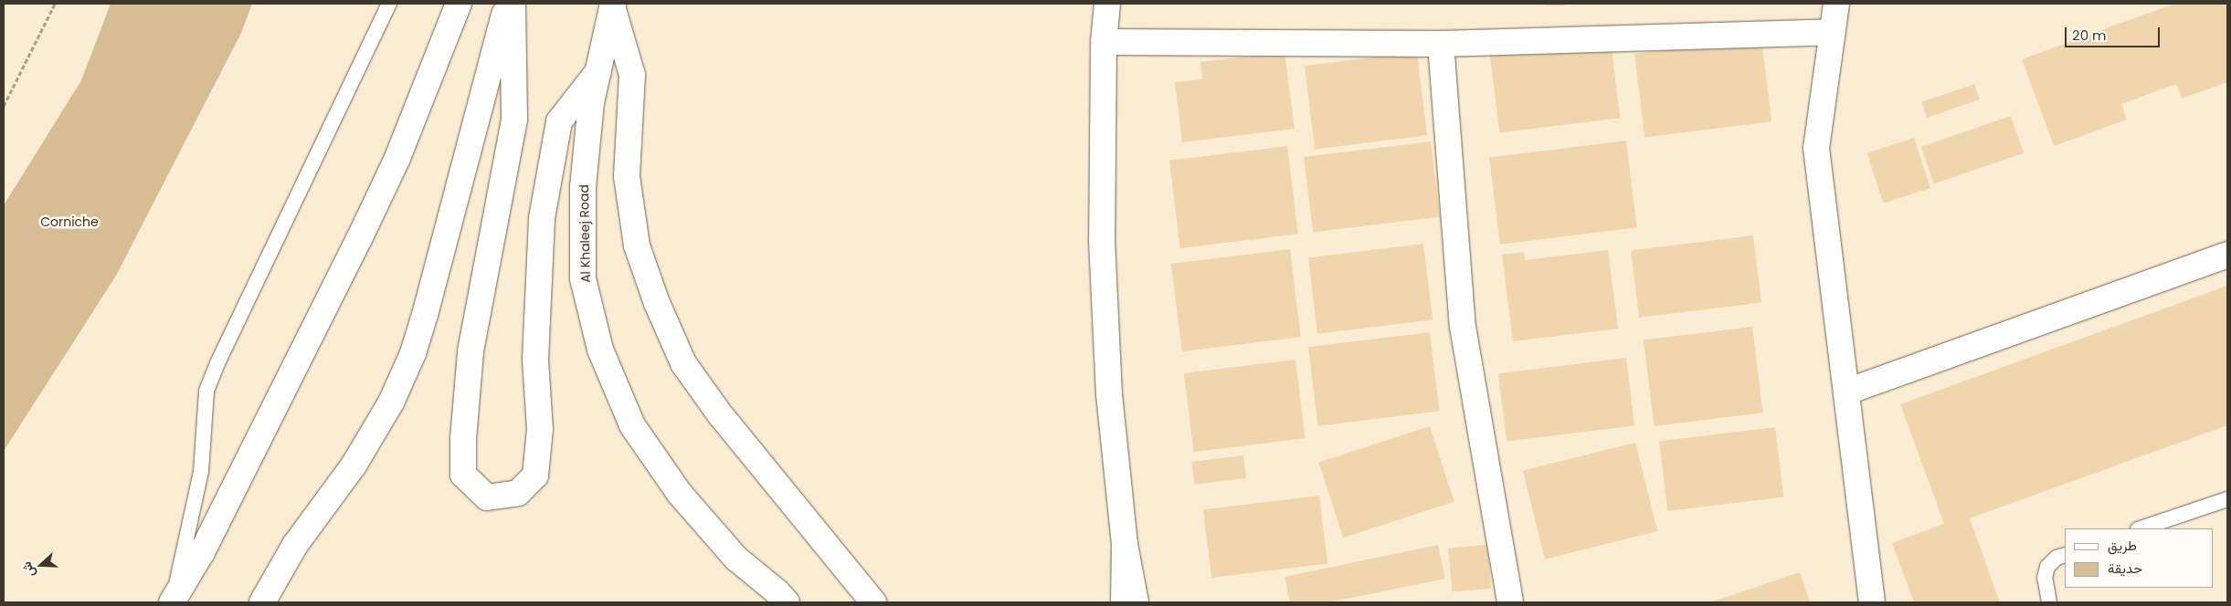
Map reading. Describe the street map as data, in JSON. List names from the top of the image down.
{
  "streets": {
    "street": ["Al Khaleej Road"]
  },
  "parks": ["Corniche"],
  "legend": ["طريق", "حديقة"],
  "scale_bar": "20 m",
  "north": "left"
}
